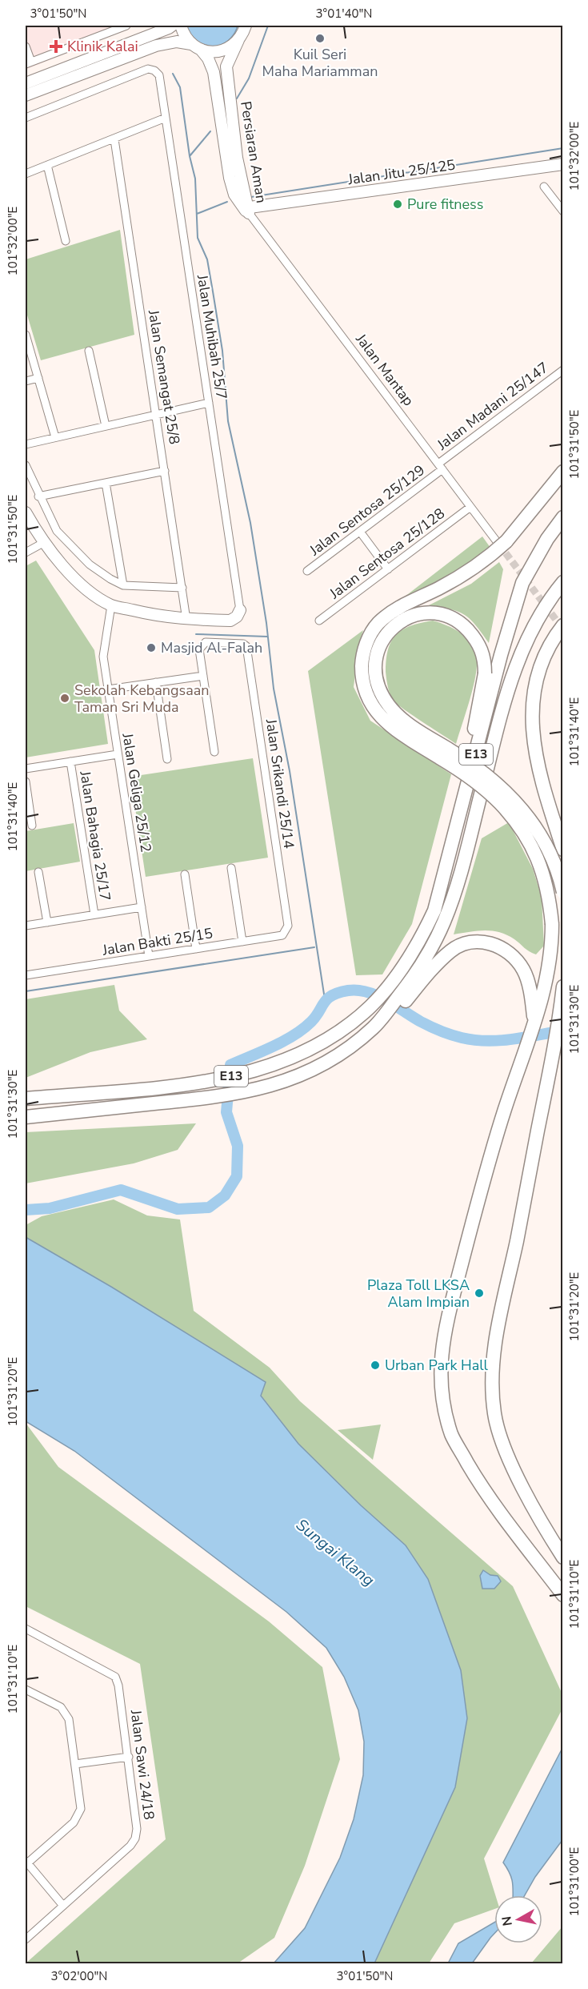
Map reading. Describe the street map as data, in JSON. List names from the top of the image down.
{
  "streets": {
    "highway": ["E13"],
    "street": [
      "Persiaran Aman",
      "Jalan Jitu 25/125",
      "Jalan Muhibah 25/7",
      "Jalan Mantap",
      "Jalan Semangat 25/8",
      "Jalan Madani 25/147",
      "Jalan Sentosa 25/129",
      "Jalan Sentosa 25/128",
      "Jalan Srikandi 25/14",
      "Jalan Geliga 25/12",
      "Jalan Bahagia 25/17",
      "Jalan Bakti 25/15",
      "Jalan Sawi 24/18"
    ]
  },
  "crossings": [
    ["Persiaran Aman", "Jalan Jitu 25/125"],
    ["Persiaran Aman", "Jalan Mantap"],
    ["Jalan Jitu 25/125", "Jalan Mantap"],
    ["Jalan Mantap", "Jalan Madani 25/147"],
    ["Jalan Mantap", "Jalan Sentosa 25/129"],
    ["Jalan Mantap", "Jalan Sentosa 25/128"],
    ["Jalan Madani 25/147", "Jalan Sentosa 25/129"],
    ["Jalan Srikandi 25/14", "Jalan Bakti 25/15"],
    ["Jalan Geliga 25/12", "Jalan Bakti 25/15"]
  ],
  "water": ["Sungai Klang"],
  "places": {
    "other": [
      "Kuil Seri Maha Mariamman",
      "Pure fitness",
      "Masjid Al-Falah",
      "Sekolah Kebangsaan Taman Sri Muda",
      "Plaza Toll LKSA Alam Impian",
      "Urban Park Hall"
    ],
    "health": ["Klinik Kalai"]
  },
  "north": "left",
  "coordinates": [
    "3°01'50\"N",
    "3°01'40\"N",
    "101°32'00\"E",
    "101°31'50\"E",
    "101°31'40\"E",
    "101°31'30\"E",
    "101°31'20\"E",
    "101°31'10\"E",
    "101°31'00\"E",
    "3°02'00\"N"
  ]
}
